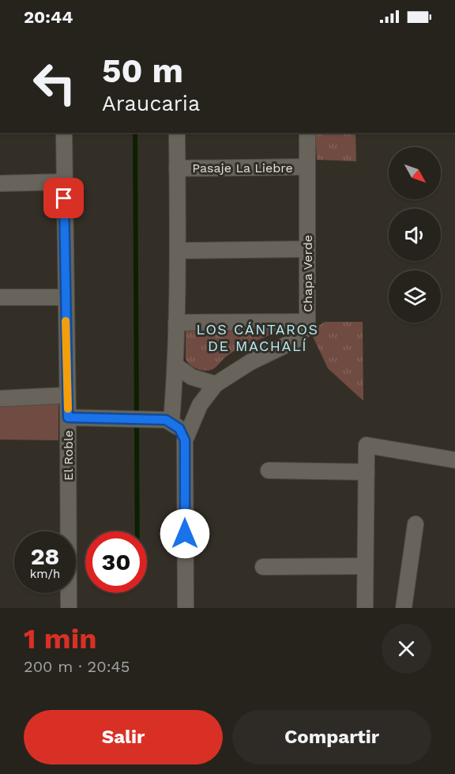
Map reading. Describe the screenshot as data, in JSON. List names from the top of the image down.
{
  "streets": {
    "street": ["Pasaje La Liebre", "Chapa Verde", "El Roble"]
  },
  "crossings": [
    ["Pasaje La Liebre", "Chapa Verde"]
  ],
  "districts": ["LOS CÁNTAROS DE MACHALÍ"],
  "north": "bottom right",
  "page": {
    "status": "20:44",
    "turn": ["50 m", "Araucaria"],
    "speed": "28 km/h",
    "limit": "30",
    "heading": ["1 min", "200 m · 20:45"],
    "buttons": ["Salir", "Compartir"]
  }
}
